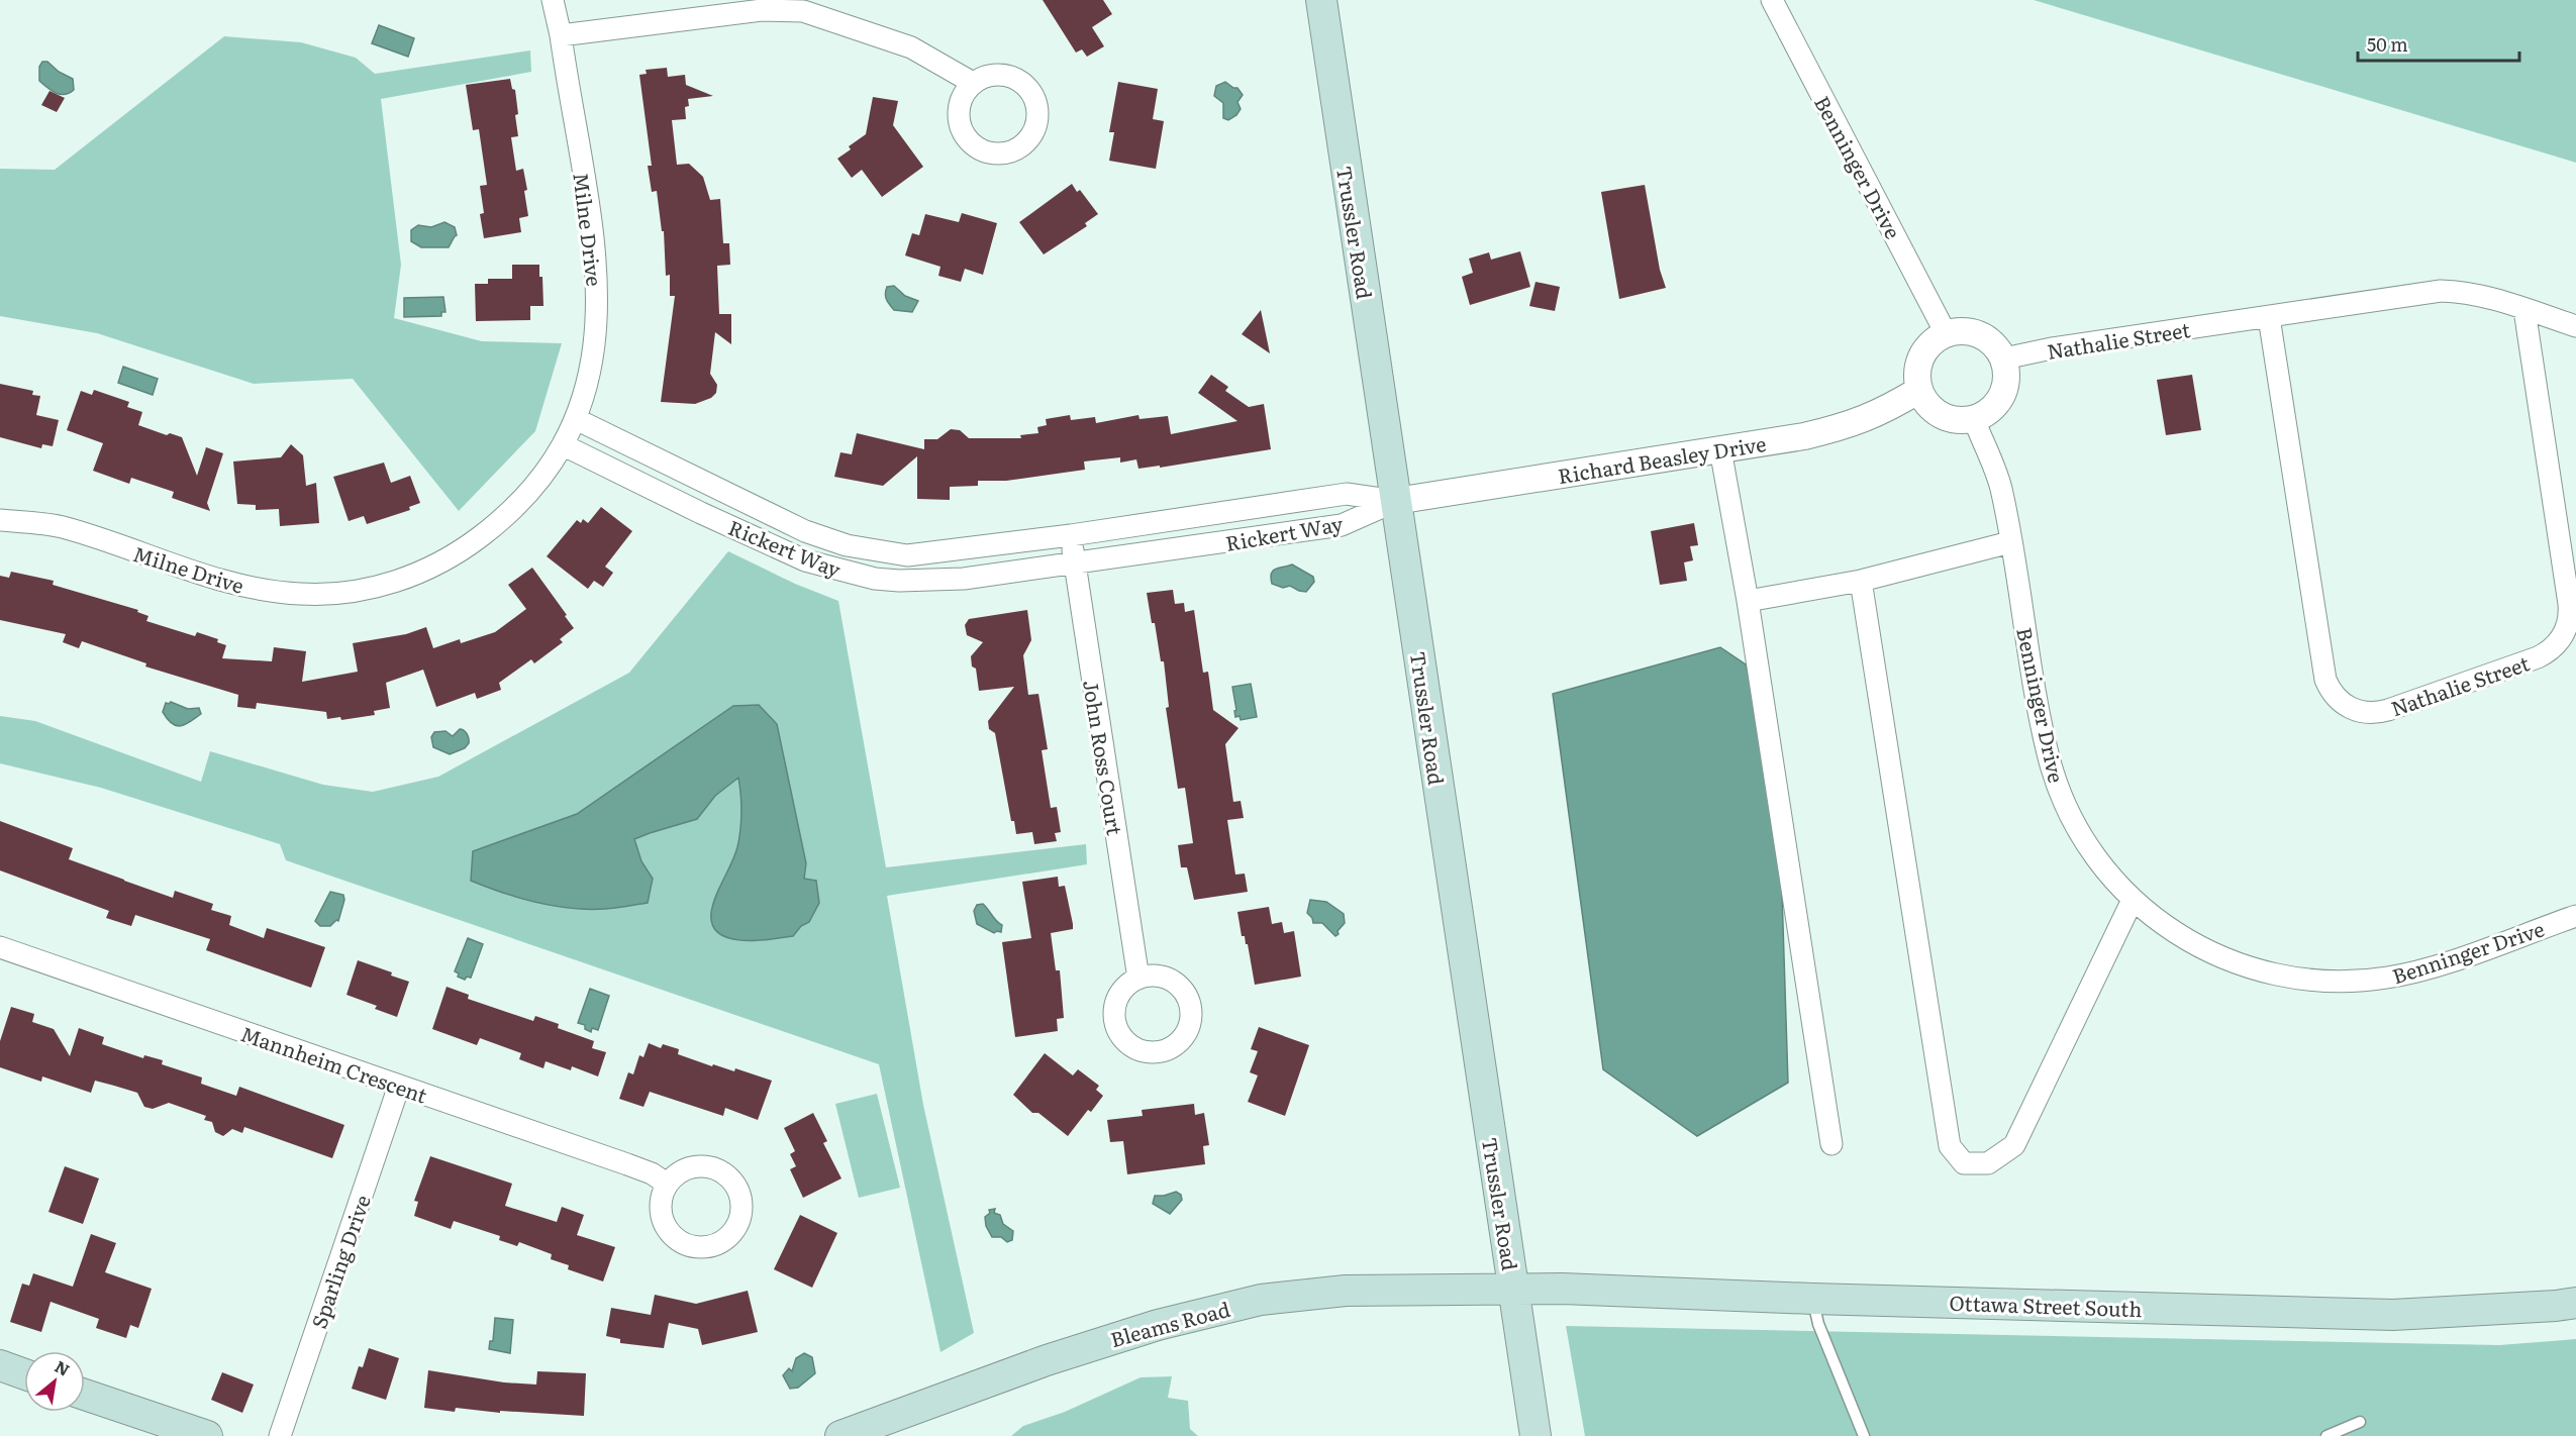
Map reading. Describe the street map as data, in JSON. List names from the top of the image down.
{
  "streets": {
    "main road": ["Trussler Road", "Ottawa Street South", "Bleams Road"],
    "street": [
      "Benninger Drive",
      "Milne Drive",
      "Nathalie Street",
      "Richard Beasley Drive",
      "Rickert Way",
      "John Ross Court",
      "Mannheim Crescent",
      "Sparling Drive"
    ]
  },
  "crossings": [
    ["Benninger Drive", "Nathalie Street"],
    ["Benninger Drive", "Richard Beasley Drive"],
    ["Milne Drive", "Rickert Way"],
    ["Trussler Road", "Richard Beasley Drive"],
    ["Trussler Road", "Rickert Way"],
    ["Trussler Road", "Ottawa Street South"],
    ["Trussler Road", "Bleams Road"],
    ["Nathalie Street", "Richard Beasley Drive"],
    ["Richard Beasley Drive", "Rickert Way"],
    ["Rickert Way", "John Ross Court"],
    ["Mannheim Crescent", "Sparling Drive"],
    ["Ottawa Street South", "Bleams Road"]
  ],
  "scale_bar": "50 m",
  "north": "top right"
}
